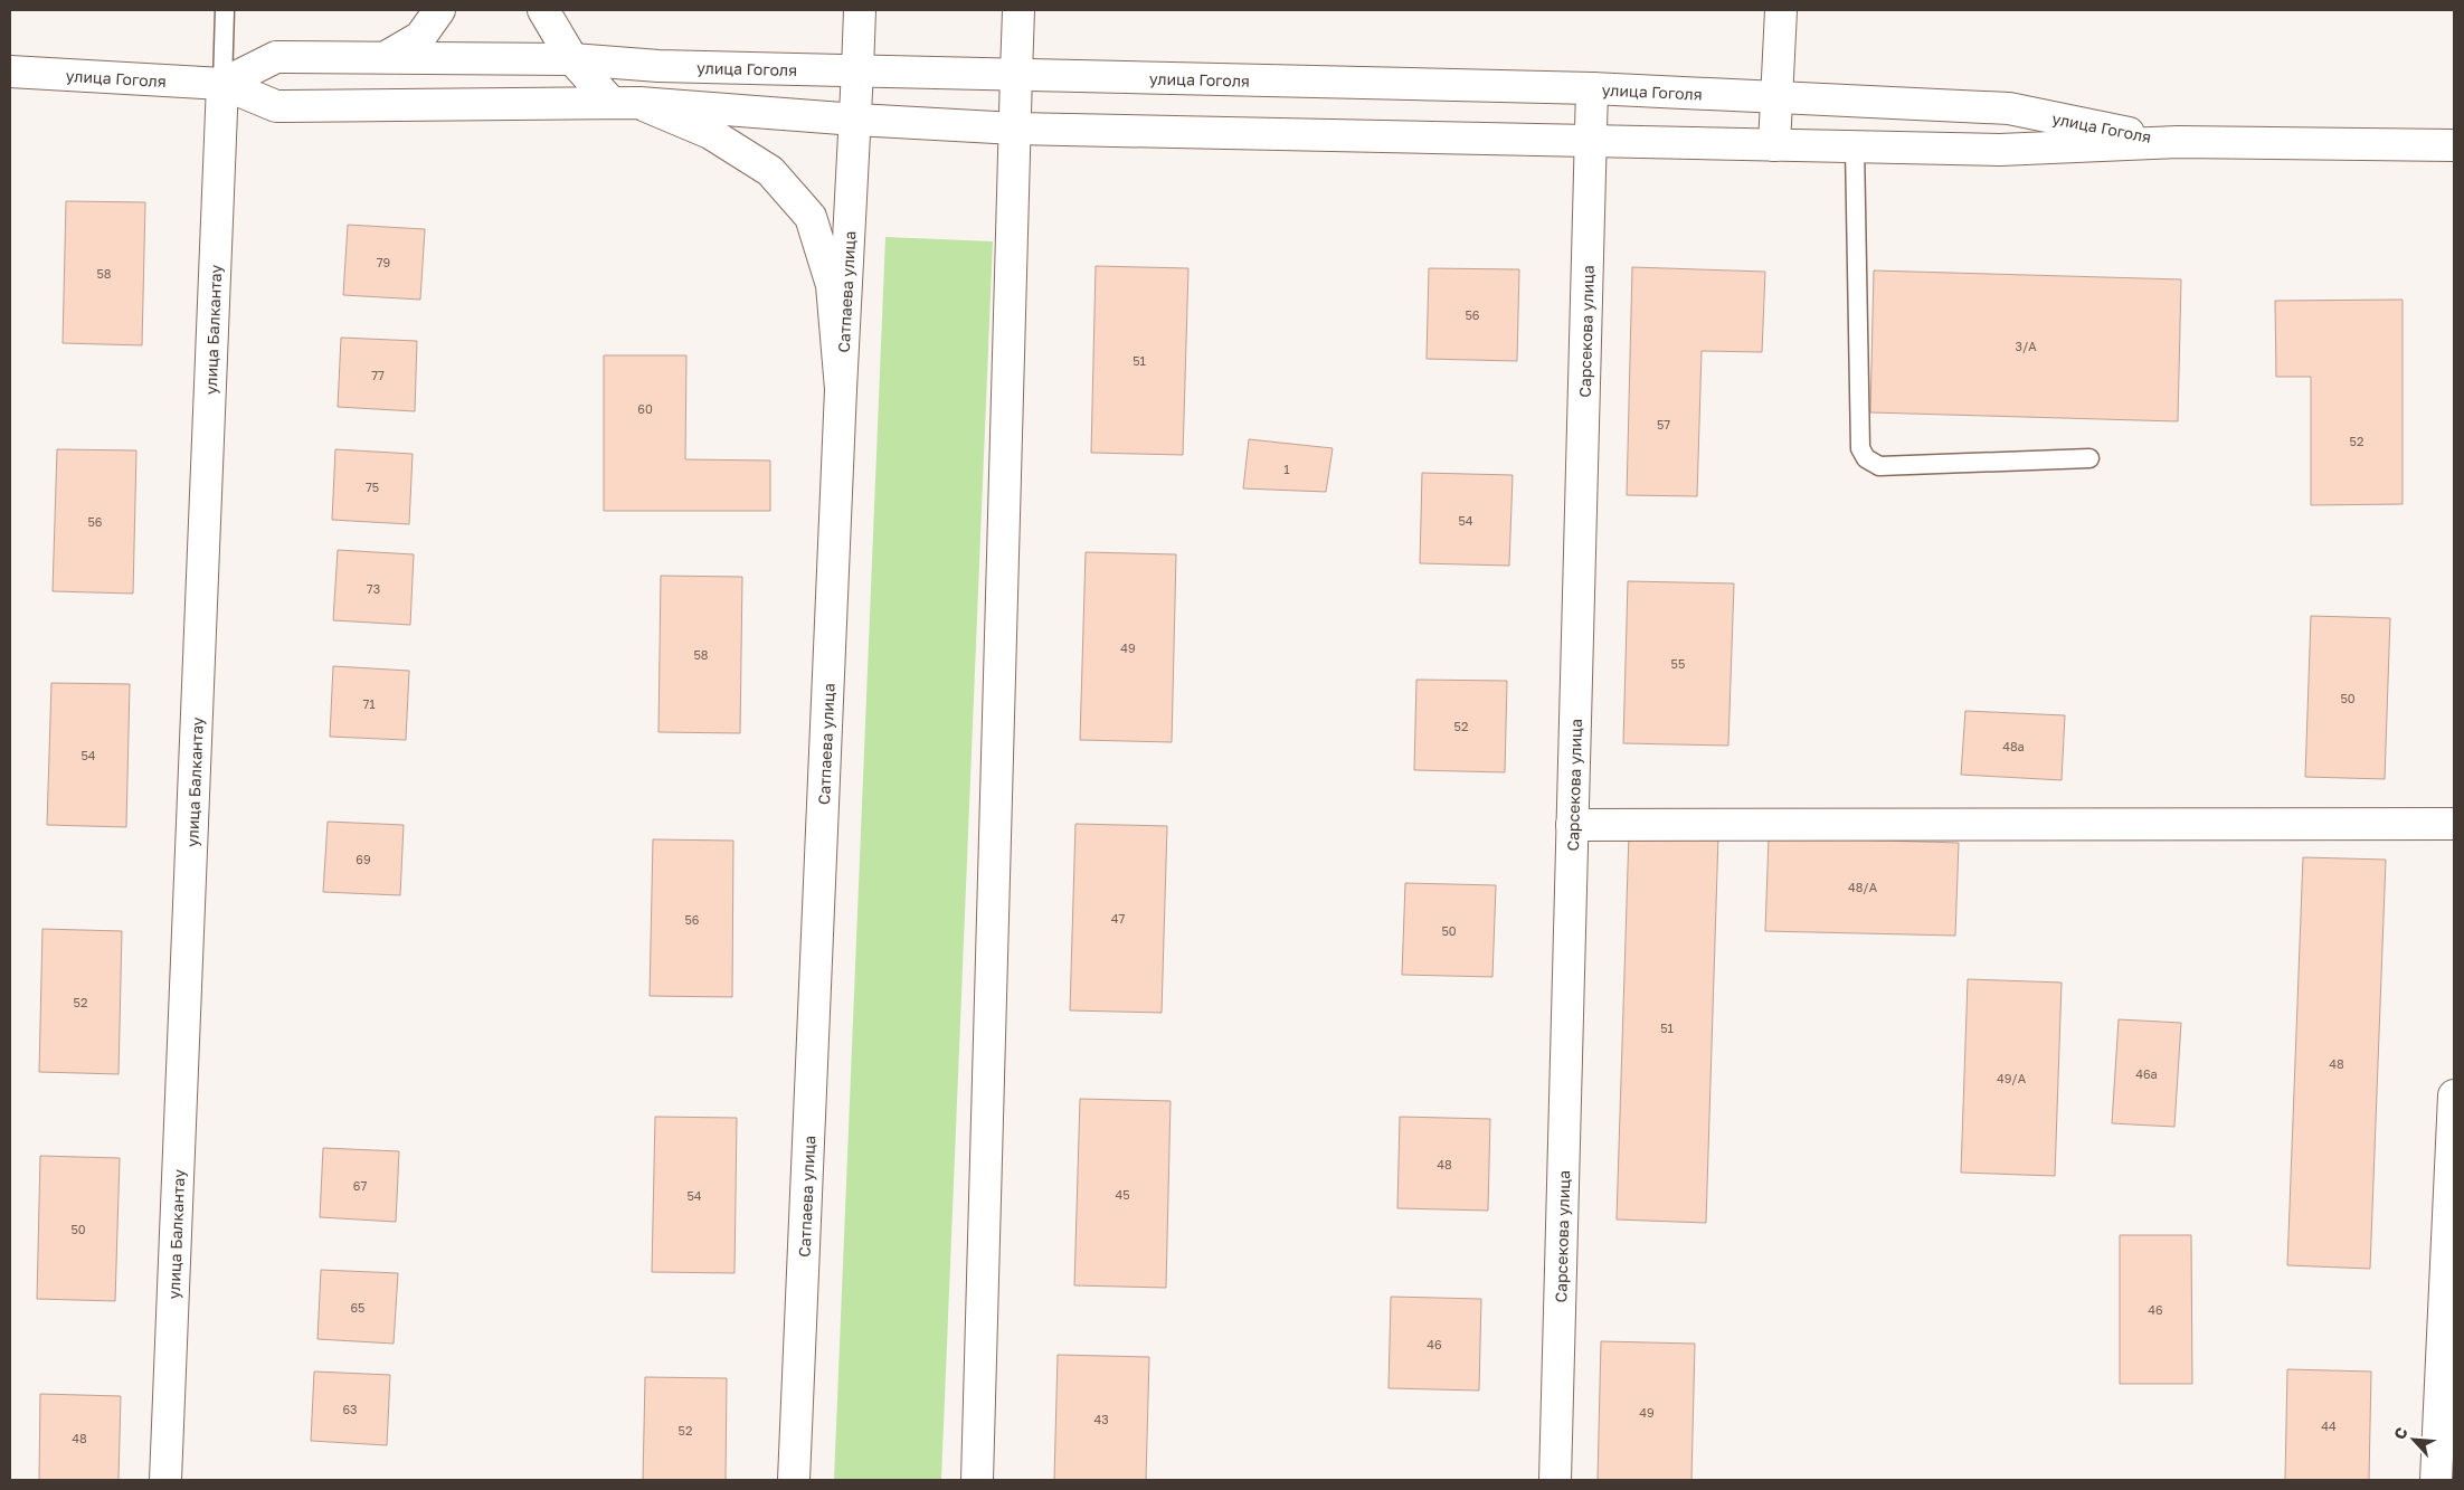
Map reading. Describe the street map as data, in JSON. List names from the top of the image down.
{
  "streets": {
    "main road": [
      "улица Гоголя",
      "Сатпаева улица",
      "улица Балкантау",
      "Сарсекова улица"
    ]
  },
  "crossings": [
    ["улица Гоголя", "Сатпаева улица"],
    ["улица Гоголя", "улица Балкантау"],
    ["улица Гоголя", "Сарсекова улица"]
  ],
  "house_numbers": [
    "79",
    "58",
    "56",
    "3/А",
    "51",
    "77",
    "60",
    "57",
    "52",
    "1",
    "75",
    "54",
    "56",
    "73",
    "49",
    "58",
    "55",
    "50",
    "71",
    "52",
    "48а",
    "54",
    "69",
    "48/А",
    "47",
    "56",
    "50",
    "52",
    "51",
    "48",
    "46а",
    "49/А",
    "48",
    "67",
    "45",
    "54",
    "50",
    "65",
    "46",
    "46",
    "63",
    "49",
    "43",
    "44",
    "52",
    "48"
  ],
  "north": "top left"
}
